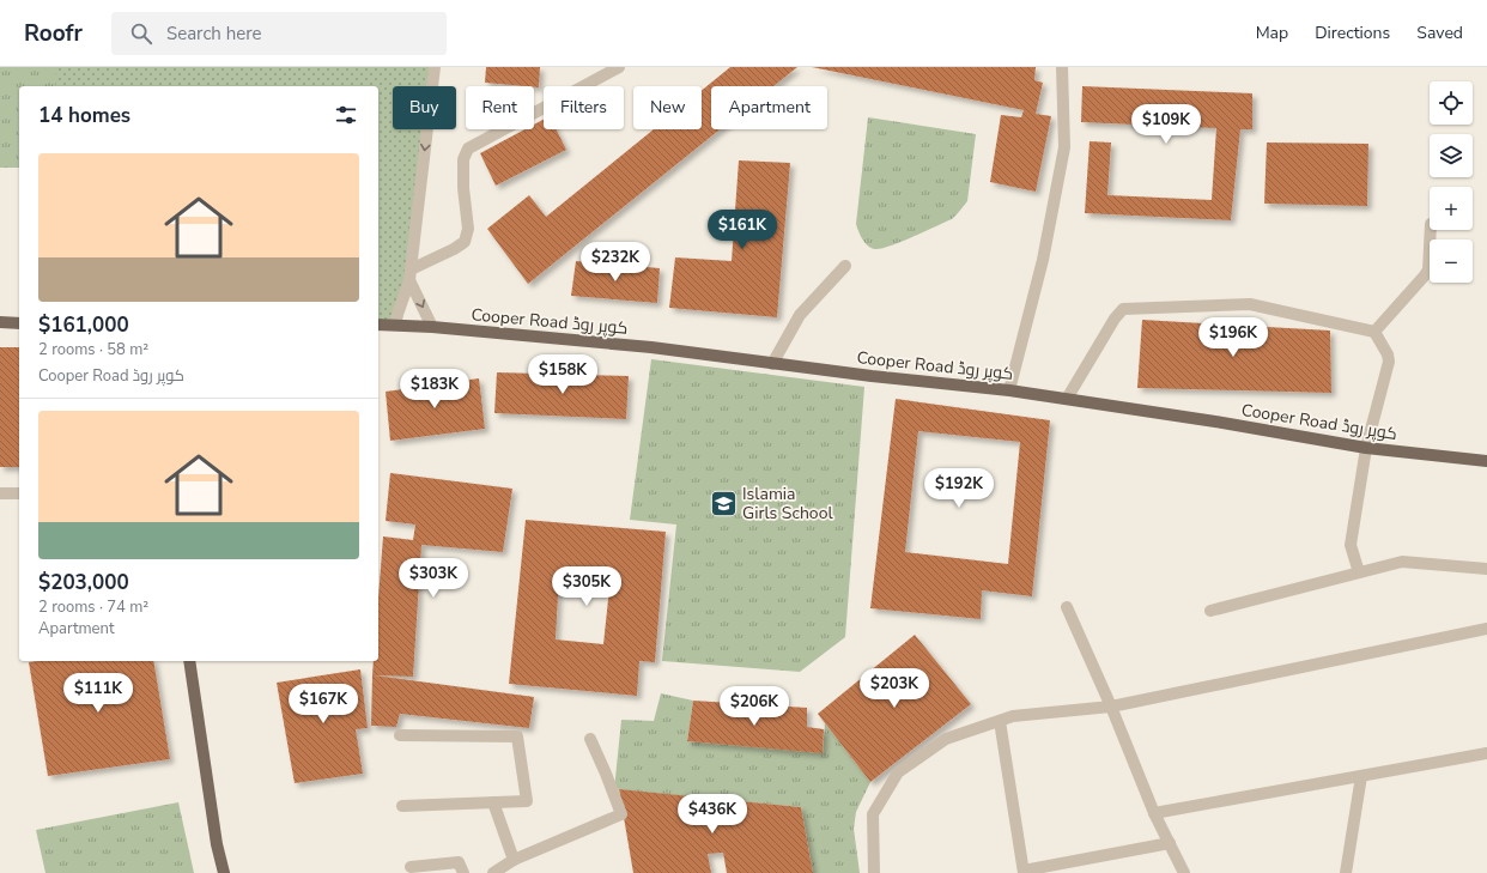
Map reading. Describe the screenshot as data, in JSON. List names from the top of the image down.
{
  "streets": {
    "main road": ["Cooper Road کوپر روڈ"]
  },
  "places": {
    "school or university": ["Islamia Girls School"]
  },
  "page": {
    "header": "Roofr",
    "search": "Search here",
    "nav": ["Map", "Directions", "Saved"],
    "map_buttons": ["+", "−"],
    "chip": [
      "Buy",
      "Rent",
      "Filters",
      "New",
      "Apartment"
    ],
    "heading": "14 homes",
    "price": [
      "$109K",
      "$161K",
      "$232K",
      "$196K",
      "$158K",
      "$183K",
      "$192K",
      "$303K",
      "$305K",
      "$203K",
      "$111K",
      "$167K",
      "$206K",
      "$436K"
    ],
    "list": [
      {
        "name": "$161,000",
        "note": "2 rooms · 58 m² · Cooper Road کوپر روڈ"
      },
      {
        "name": "$203,000",
        "note": "2 rooms · 74 m² · Apartment"
      }
    ]
  }
}
